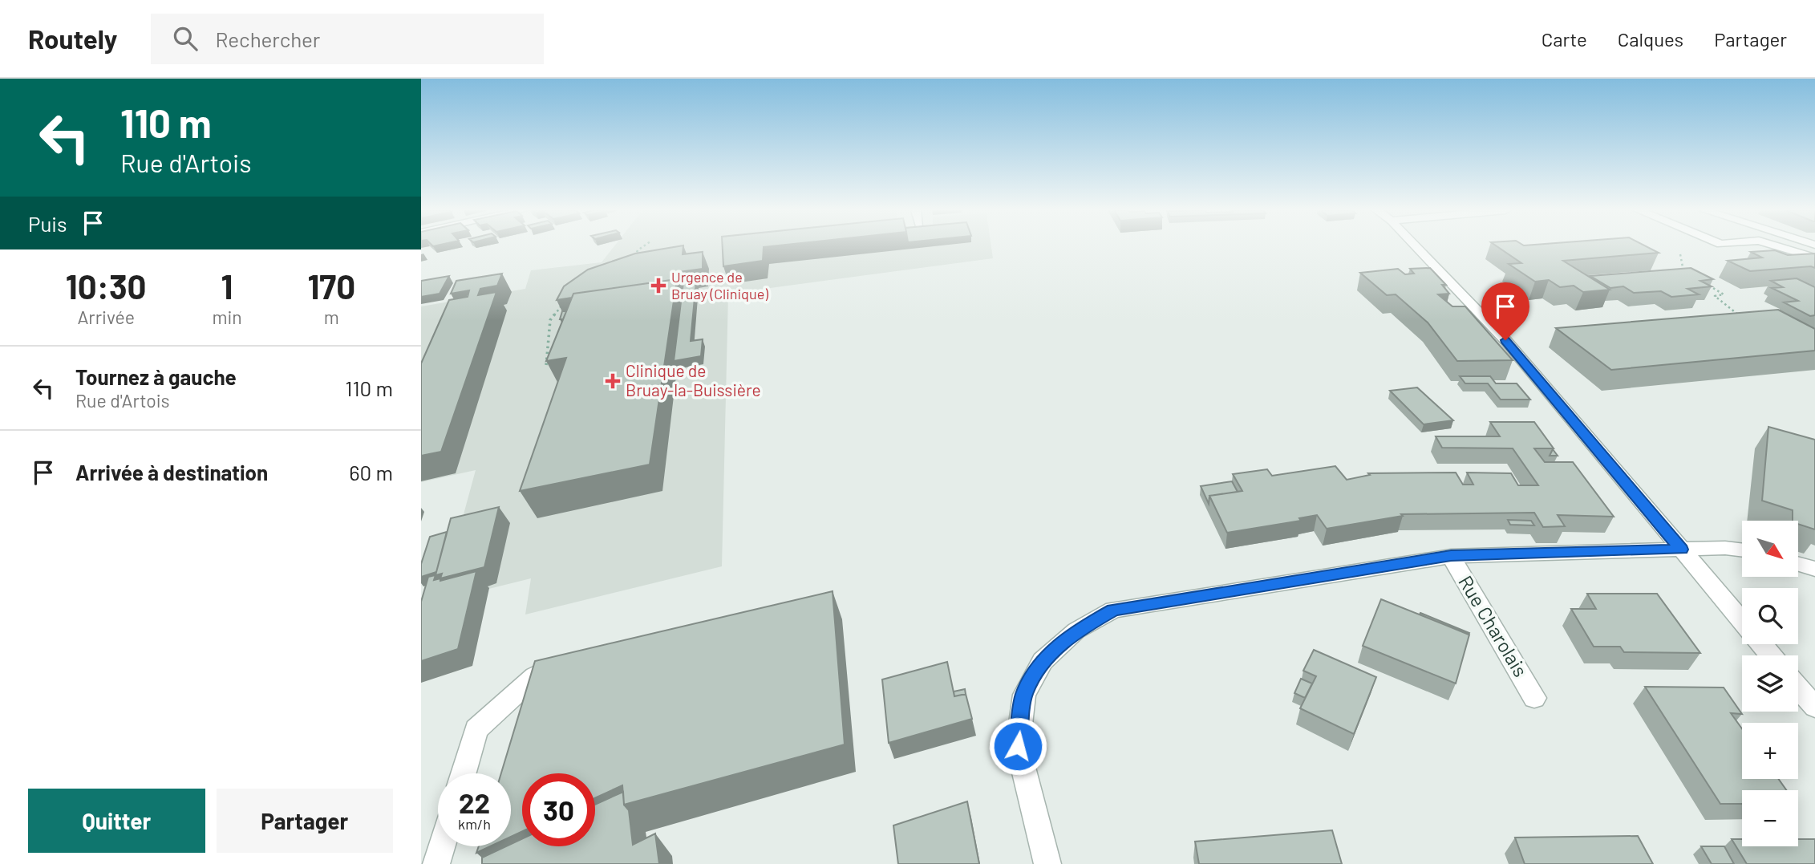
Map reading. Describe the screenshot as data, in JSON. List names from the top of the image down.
{
  "streets": {
    "street": ["Rue Charolais"]
  },
  "places": {
    "health": ["Urgence de Bruay (Clinique)", "Clinique de Bruay-la-Buissière"]
  },
  "north": "bottom right",
  "page": {
    "header": "Routely",
    "search": "Rechercher",
    "nav": ["Carte", "Calques", "Partager"],
    "turn": ["110 m", "Rue d'Artois"],
    "then": "Puis",
    "eta": [
      "10:30",
      "Arrivée",
      "1",
      "min",
      "170",
      "m"
    ],
    "list": [
      {
        "name": "Tournez à gauche",
        "note": "Rue d'Artois",
        "value": "110 m"
      },
      {
        "name": "Arrivée à destination",
        "value": "60 m"
      }
    ],
    "map_buttons": ["+", "−"],
    "speed": "22 km/h",
    "limit": "30",
    "buttons": ["Quitter", "Partager"]
  }
}
